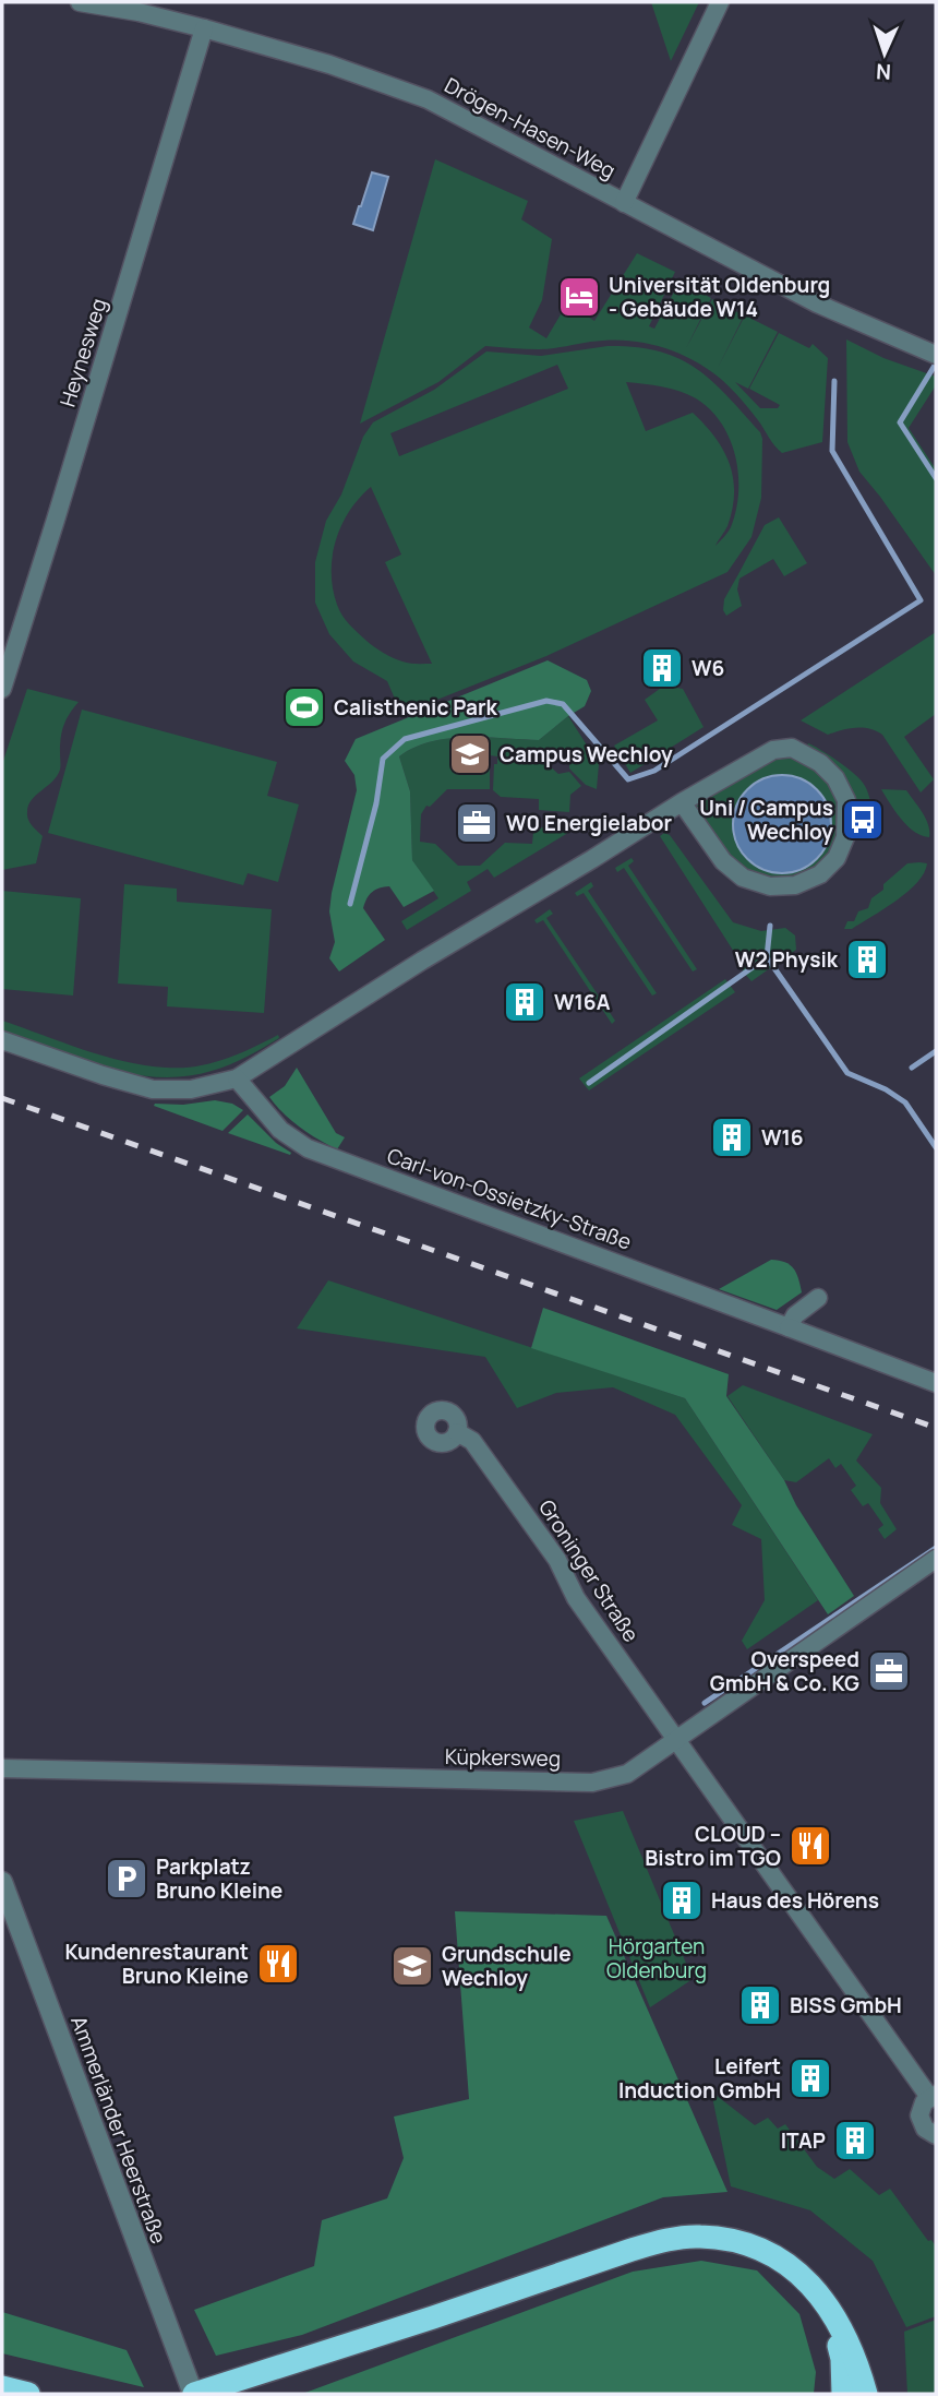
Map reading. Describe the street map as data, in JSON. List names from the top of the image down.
{
  "streets": {
    "street": [
      "Drögen-Hasen-Weg",
      "Heynesweg",
      "Carl-von-Ossietzky-Straße",
      "Groninger Straße",
      "Küpkersweg",
      "Ammerländer Heerstraße"
    ]
  },
  "crossings": [
    ["Drögen-Hasen-Weg", "Heynesweg"],
    ["Groninger Straße", "Küpkersweg"]
  ],
  "parks": ["Hörgarten Oldenburg"],
  "places": {
    "hotel": ["Universität Oldenburg - Gebäude W14"],
    "building": [
      "W6",
      "W2 Physik",
      "W16A",
      "W16",
      "Haus des Hörens",
      "BISS GmbH",
      "Leifert Induction GmbH",
      "ITAP"
    ],
    "sports": ["Calisthenic Park"],
    "school or university": ["Campus Wechloy", "Grundschule Wechloy"],
    "bus stop": ["Uni / Campus Wechloy"],
    "office": ["W0 Energielabor", "Overspeed GmbH & Co. KG"],
    "restaurant": ["CLOUD – Bistro im TGO", "Kundenrestaurant Bruno Kleine"],
    "parking": ["Parkplatz Bruno Kleine"]
  },
  "north": "bottom"
}
